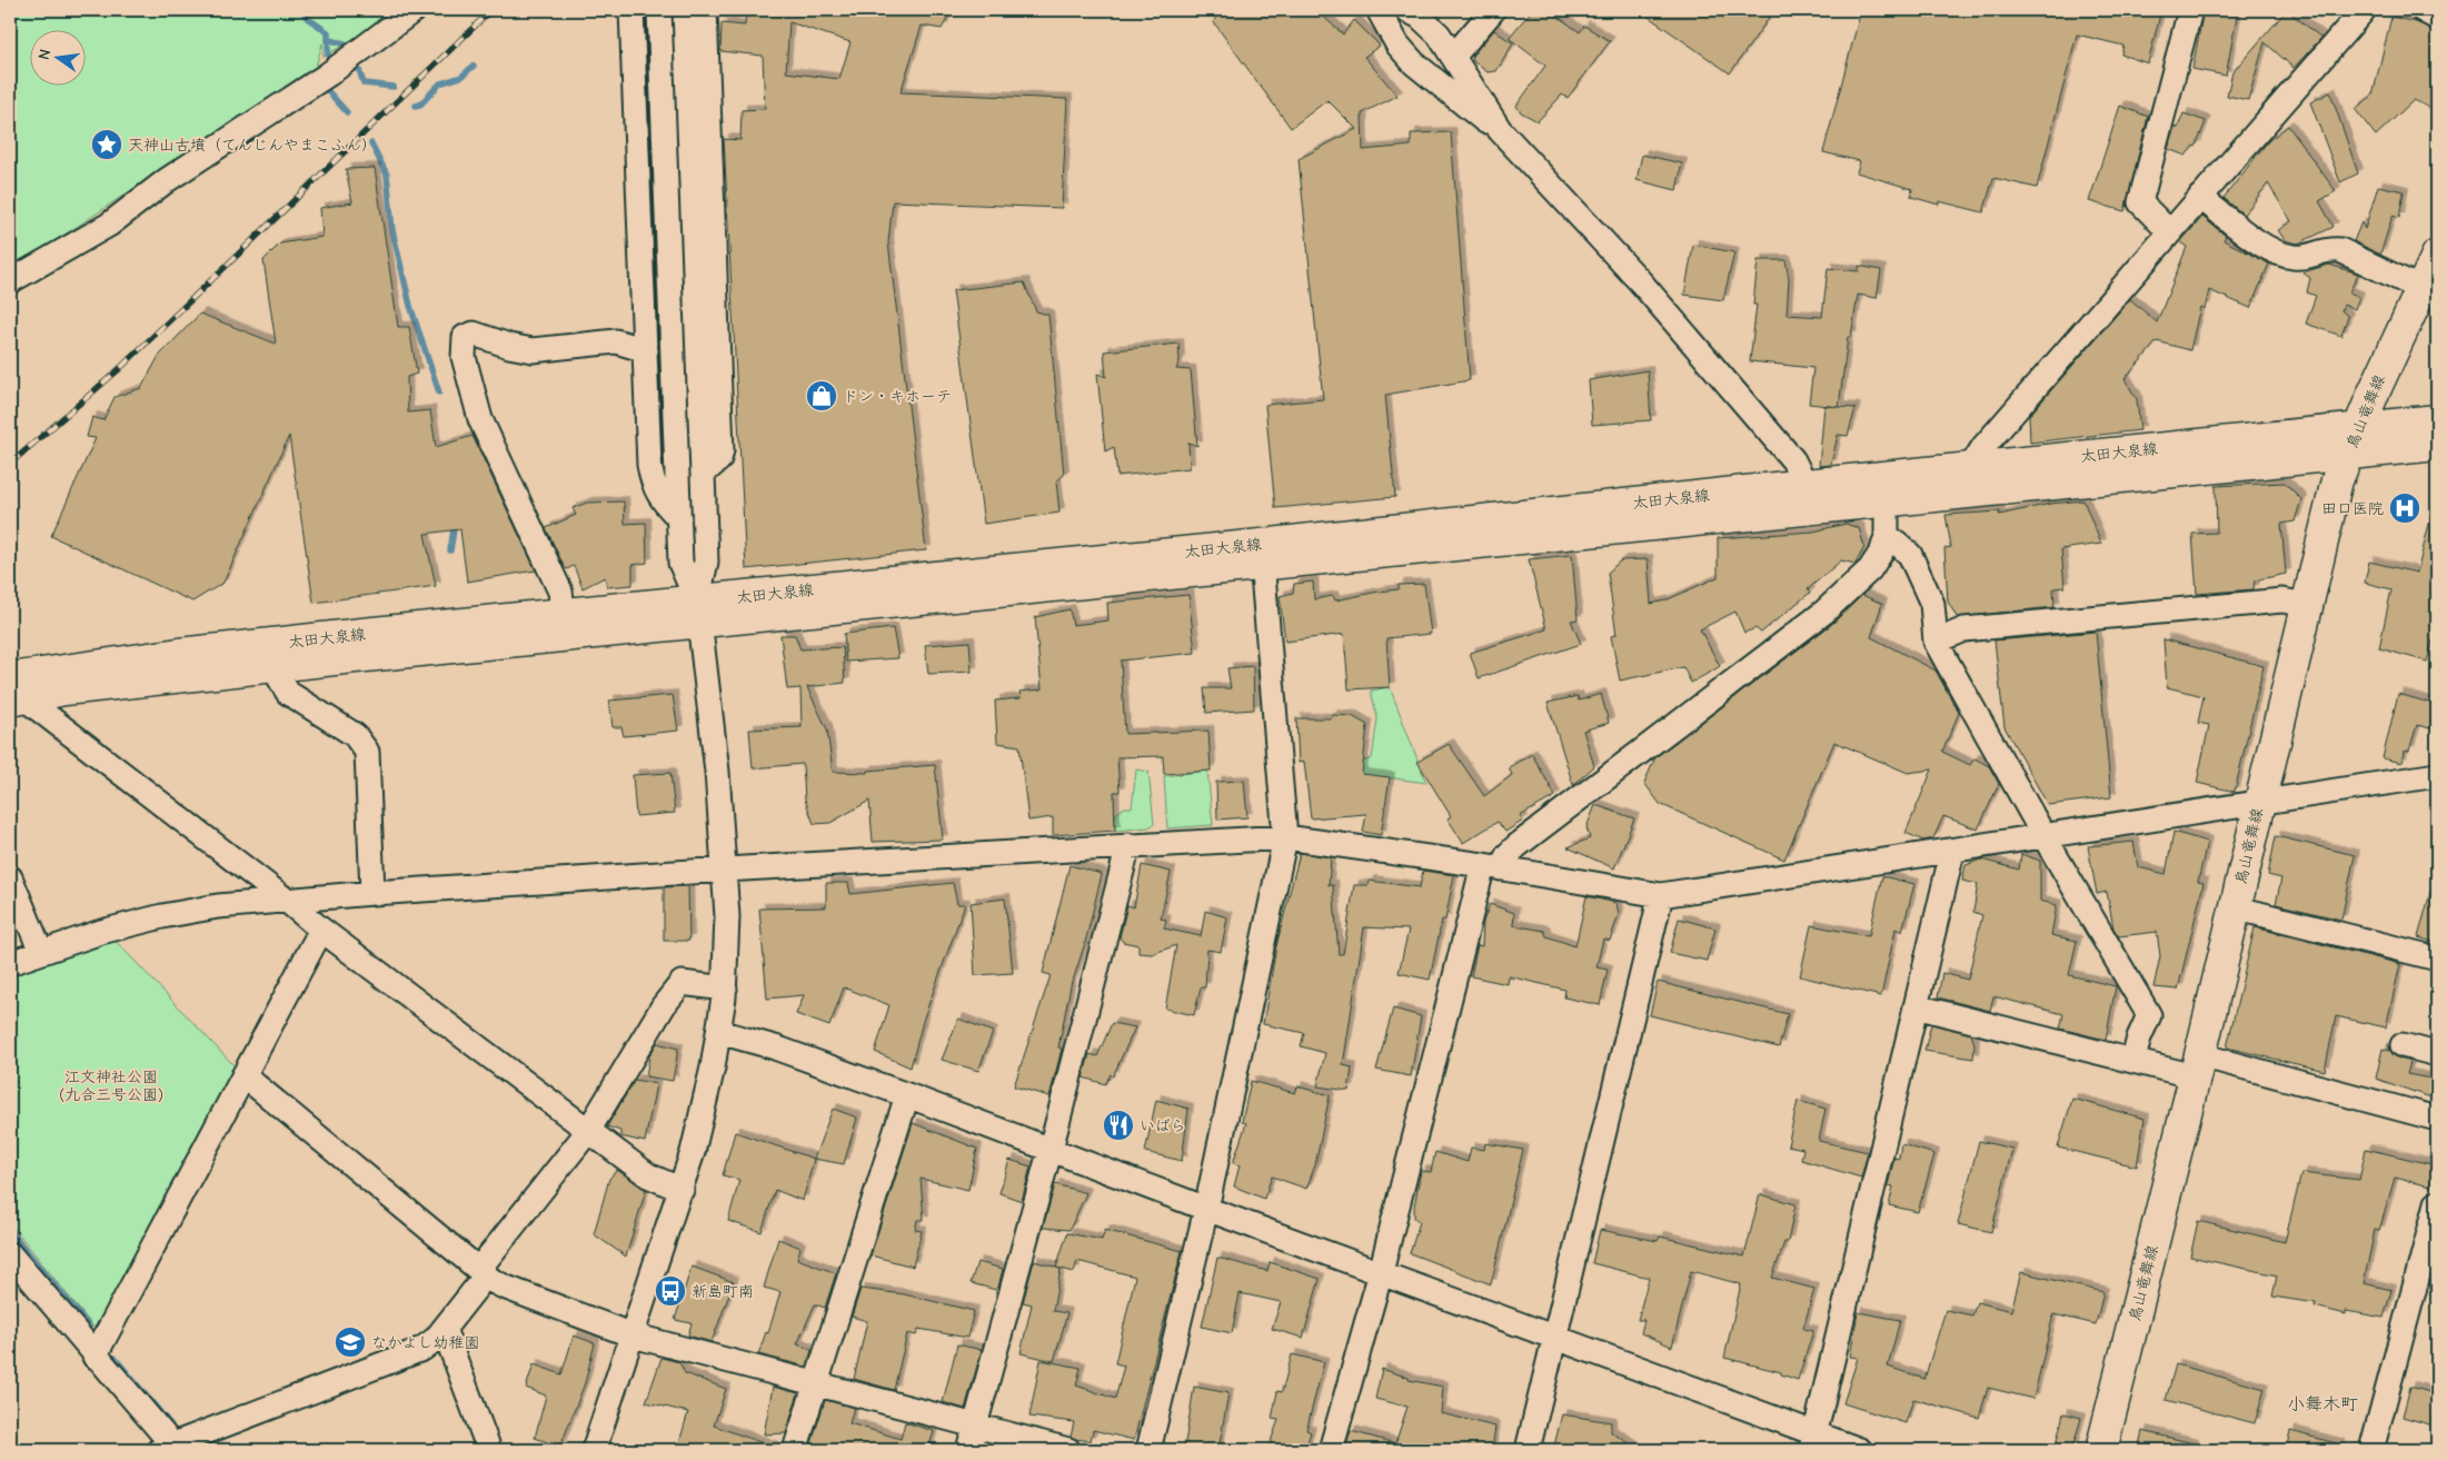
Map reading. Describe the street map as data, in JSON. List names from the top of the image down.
{
  "streets": {
    "main road": ["鳥山竜舞線", "太田大泉線"]
  },
  "crossings": [
    ["鳥山竜舞線", "太田大泉線"]
  ],
  "districts": ["小舞木町"],
  "parks": ["江文神社公園 (九合三号公園)"],
  "places": {
    "place": ["天神山古墳（てんじんやまこふん）"],
    "shop": ["ドン・キホーテ"],
    "hospital": ["田口医院"],
    "restaurant": ["いばら"],
    "bus stop": ["新島町南"],
    "school or university": ["なかよし幼稚園"]
  },
  "north": "left"
}
